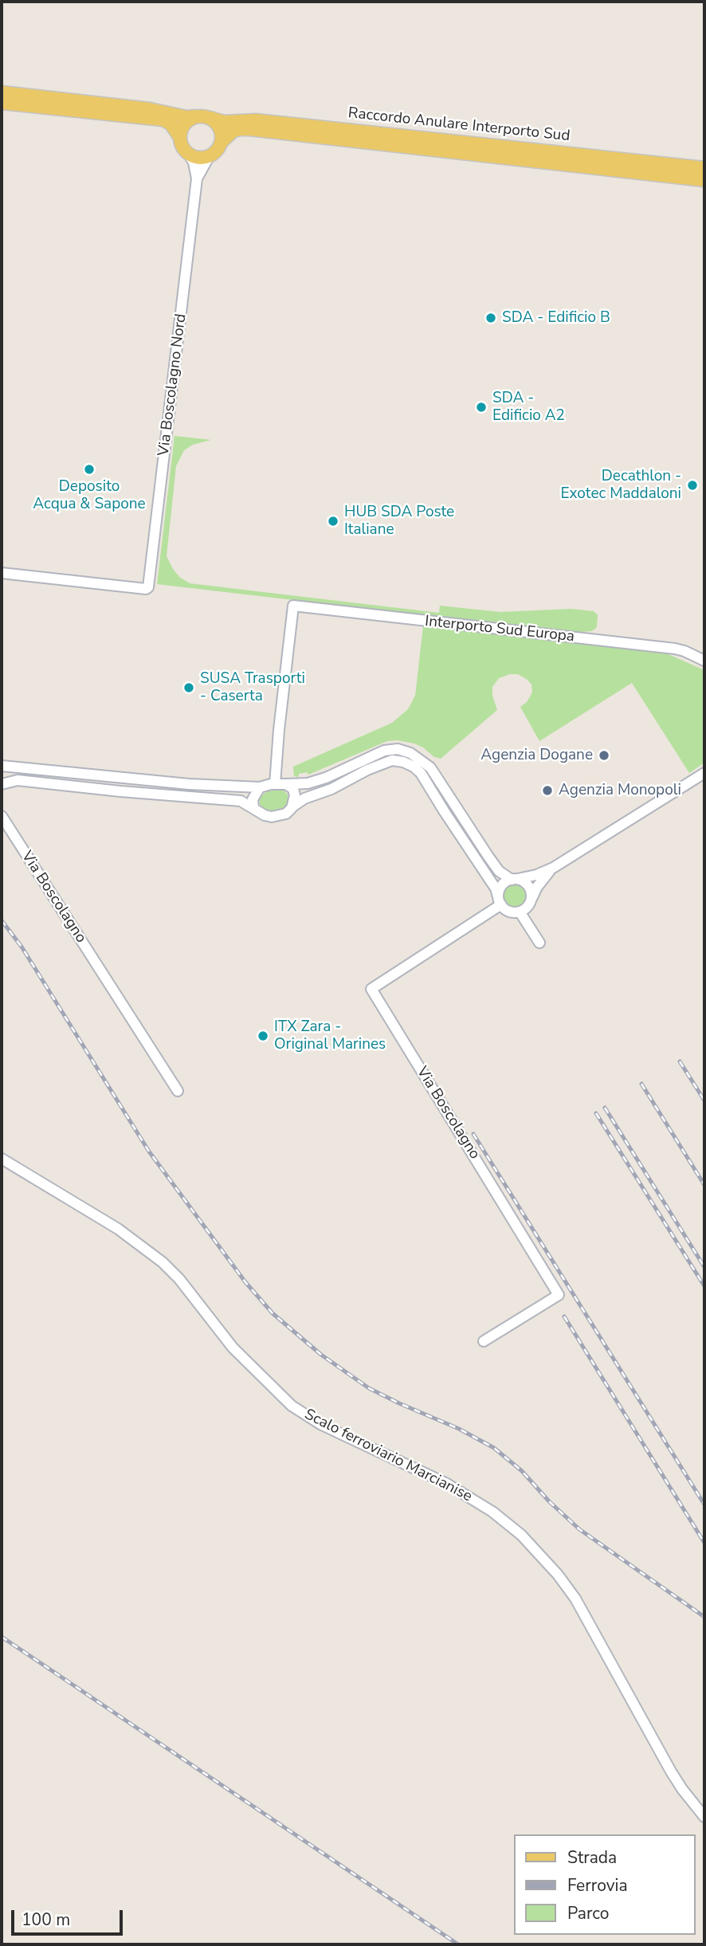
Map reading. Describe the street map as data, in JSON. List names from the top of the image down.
{
  "streets": {
    "main road": ["Raccordo Anulare Interporto Sud"],
    "street": [
      "Via Boscolagno Nord",
      "Interporto Sud Europa",
      "Via Boscolagno",
      "Scalo ferroviario Marcianise"
    ]
  },
  "crossings": [
    ["Raccordo Anulare Interporto Sud", "Via Boscolagno Nord"]
  ],
  "places": [
    "SDA - Edificio B",
    "SDA - Edificio A2",
    "Deposito Acqua & Sapone",
    "Decathlon - Exotec Maddaloni",
    "HUB SDA Poste Italiane",
    "SUSA Trasporti - Caserta",
    "Agenzia Dogane",
    "Agenzia Monopoli",
    "ITX Zara - Original Marines"
  ],
  "legend": ["Strada", "Ferrovia", "Parco"],
  "scale_bar": "100 m"
}
